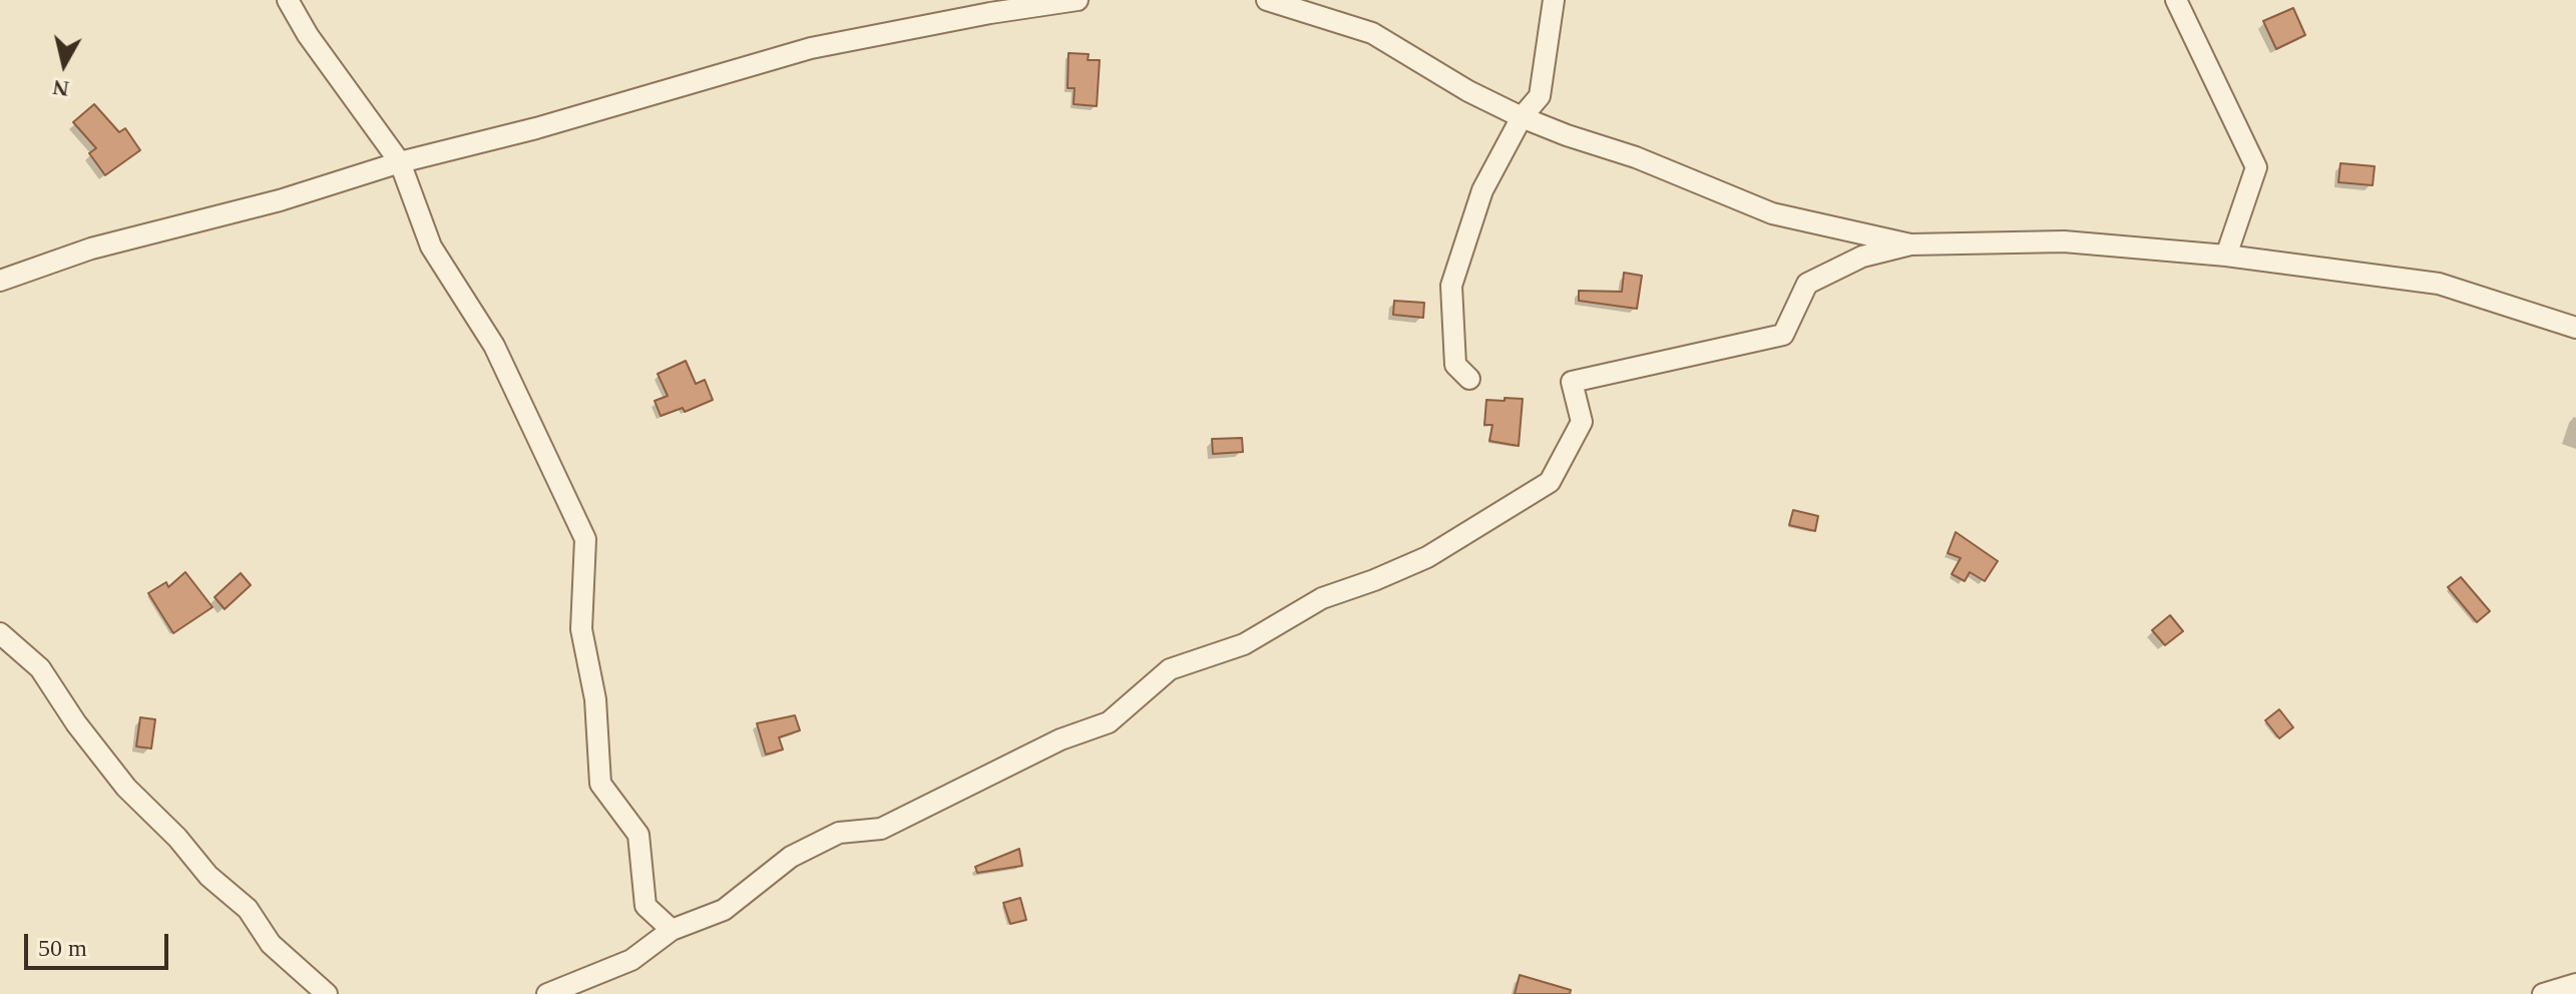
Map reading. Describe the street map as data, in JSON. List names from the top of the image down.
{
  "scale_bar": "50 m",
  "north": "bottom"
}
